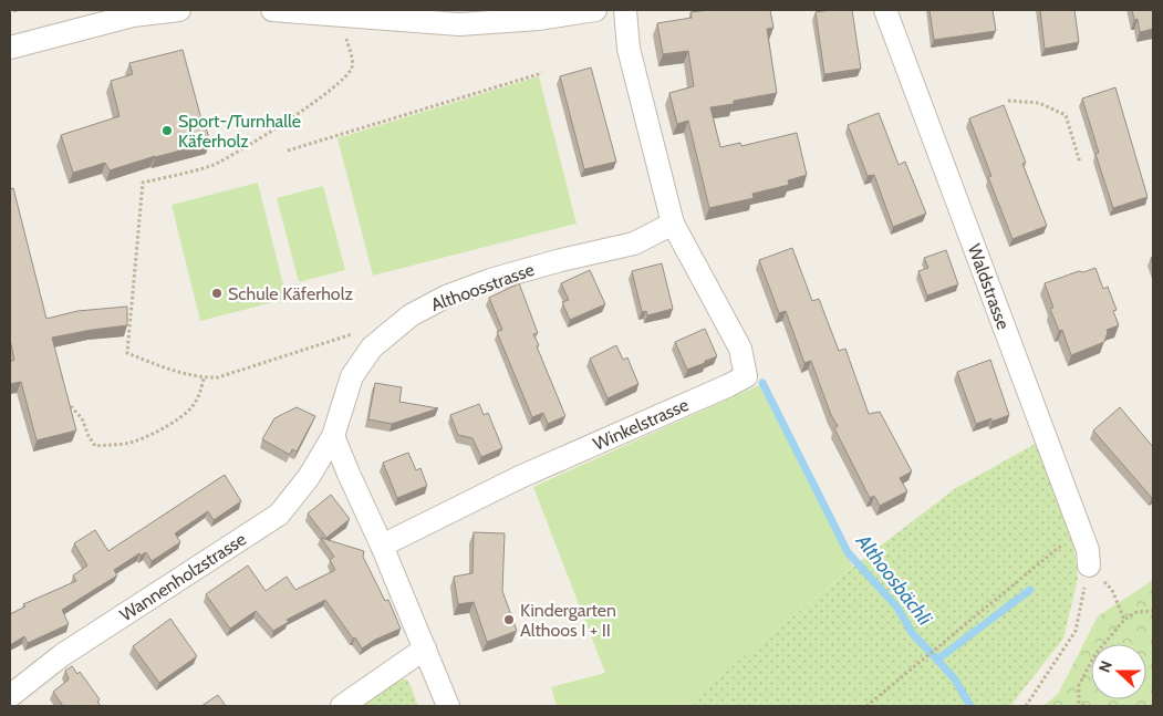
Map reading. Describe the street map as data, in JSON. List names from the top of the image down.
{
  "streets": {
    "street": [
      "Althoosstrasse",
      "Waldstrasse",
      "Winkelstrasse",
      "Wannenholzstrasse"
    ]
  },
  "crossings": [
    ["Althoosstrasse", "Winkelstrasse"],
    ["Althoosstrasse", "Wannenholzstrasse"]
  ],
  "water": ["Althoosbächli"],
  "places": ["Sport-/Turnhalle Käferholz", "Schule Käferholz", "Kindergarten Althoos I + II"],
  "north": "left"
}
